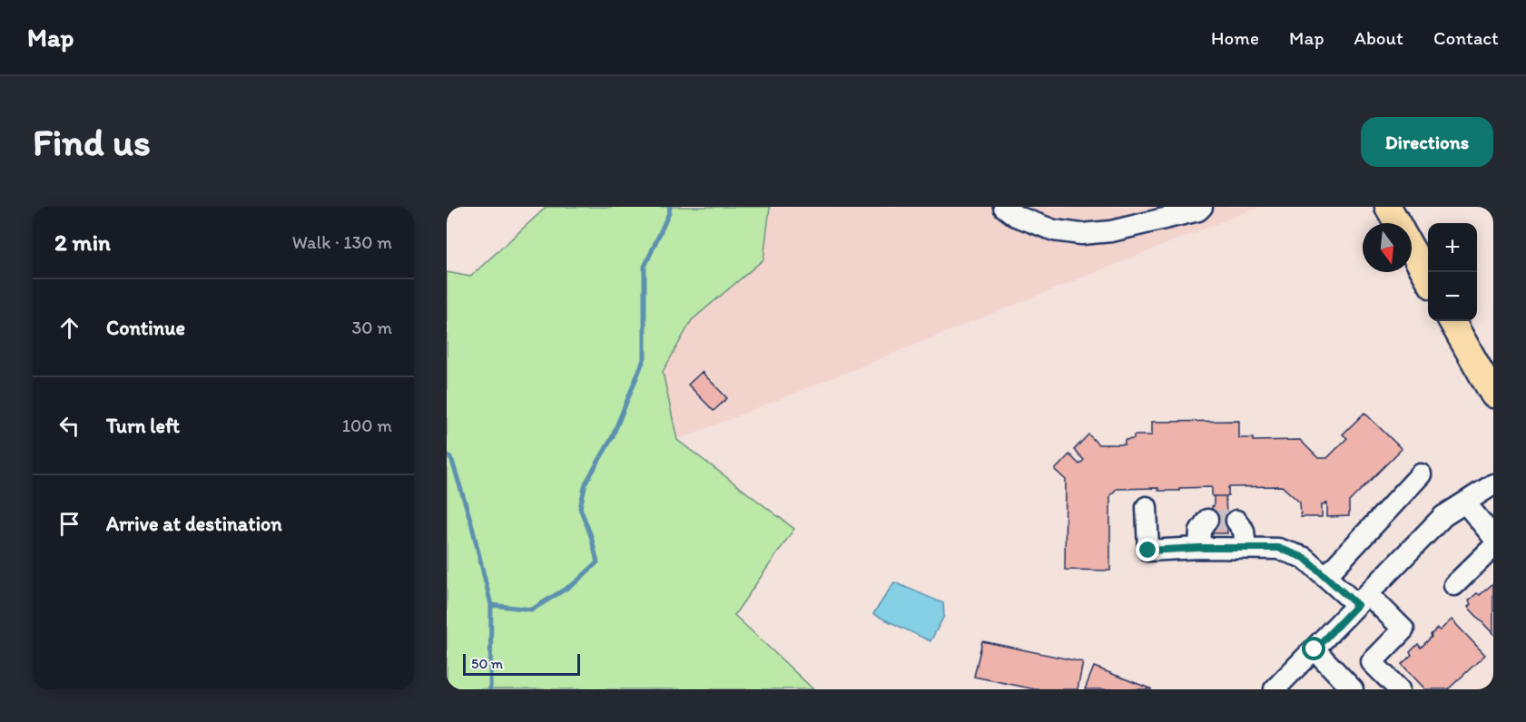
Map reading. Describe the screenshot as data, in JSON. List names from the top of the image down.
{
  "scale_bar": "50 m",
  "north": "bottom",
  "page": {
    "header": "Map",
    "nav": [
      "Home",
      "Map",
      "About",
      "Contact"
    ],
    "buttons": "Directions",
    "title": "Find us",
    "heading": ["2 min", "Walk · 130 m"],
    "map_buttons": ["+", "−"],
    "list": [
      ["Continue", "30 m"],
      ["Turn left", "100 m"],
      "Arrive at destination"
    ],
    "scale": "50 m"
  }
}
